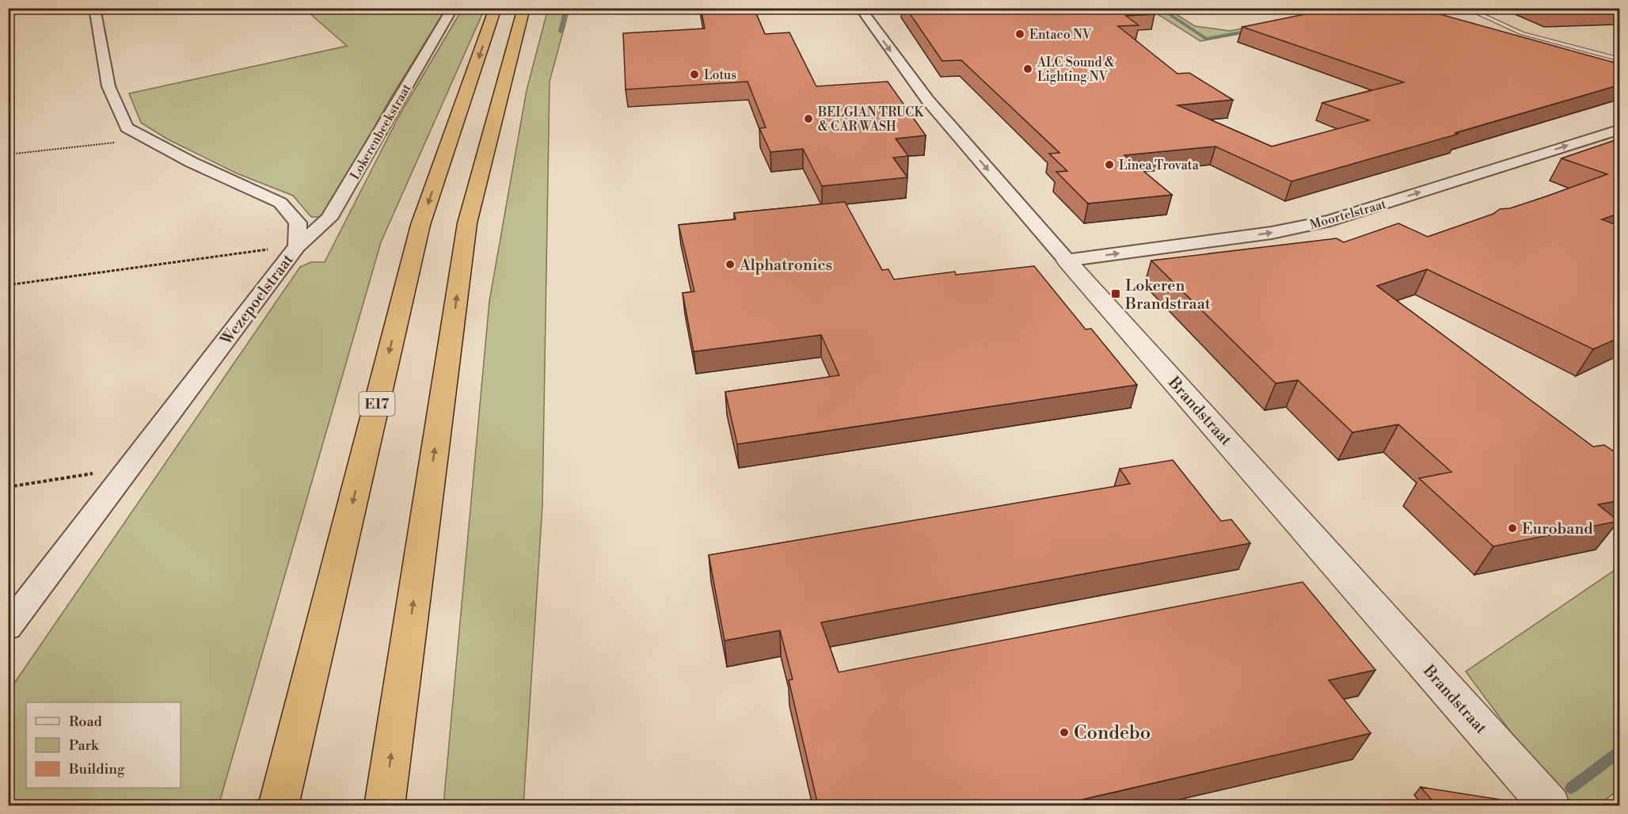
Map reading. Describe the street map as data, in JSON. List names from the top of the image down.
{
  "streets": {
    "highway": ["E17"],
    "street": [
      "Lokerenbeekstraat",
      "Moortelstraat",
      "Wezepoelstraat",
      "Brandstraat"
    ]
  },
  "crossings": [
    ["Lokerenbeekstraat", "Wezepoelstraat"],
    ["Moortelstraat", "Brandstraat"]
  ],
  "one_way": ["Moortelstraat"],
  "places": {
    "other": [
      "Entaco NV",
      "ALC Sound & Lighting NV",
      "Lotus",
      "BELGIAN TRUCK & CAR WASH",
      "Linea Trovata",
      "Alphatronics",
      "Euroband",
      "Condebo"
    ],
    "transit": ["Lokeren Brandstraat"]
  },
  "legend": ["Road", "Park", "Building"]
}
